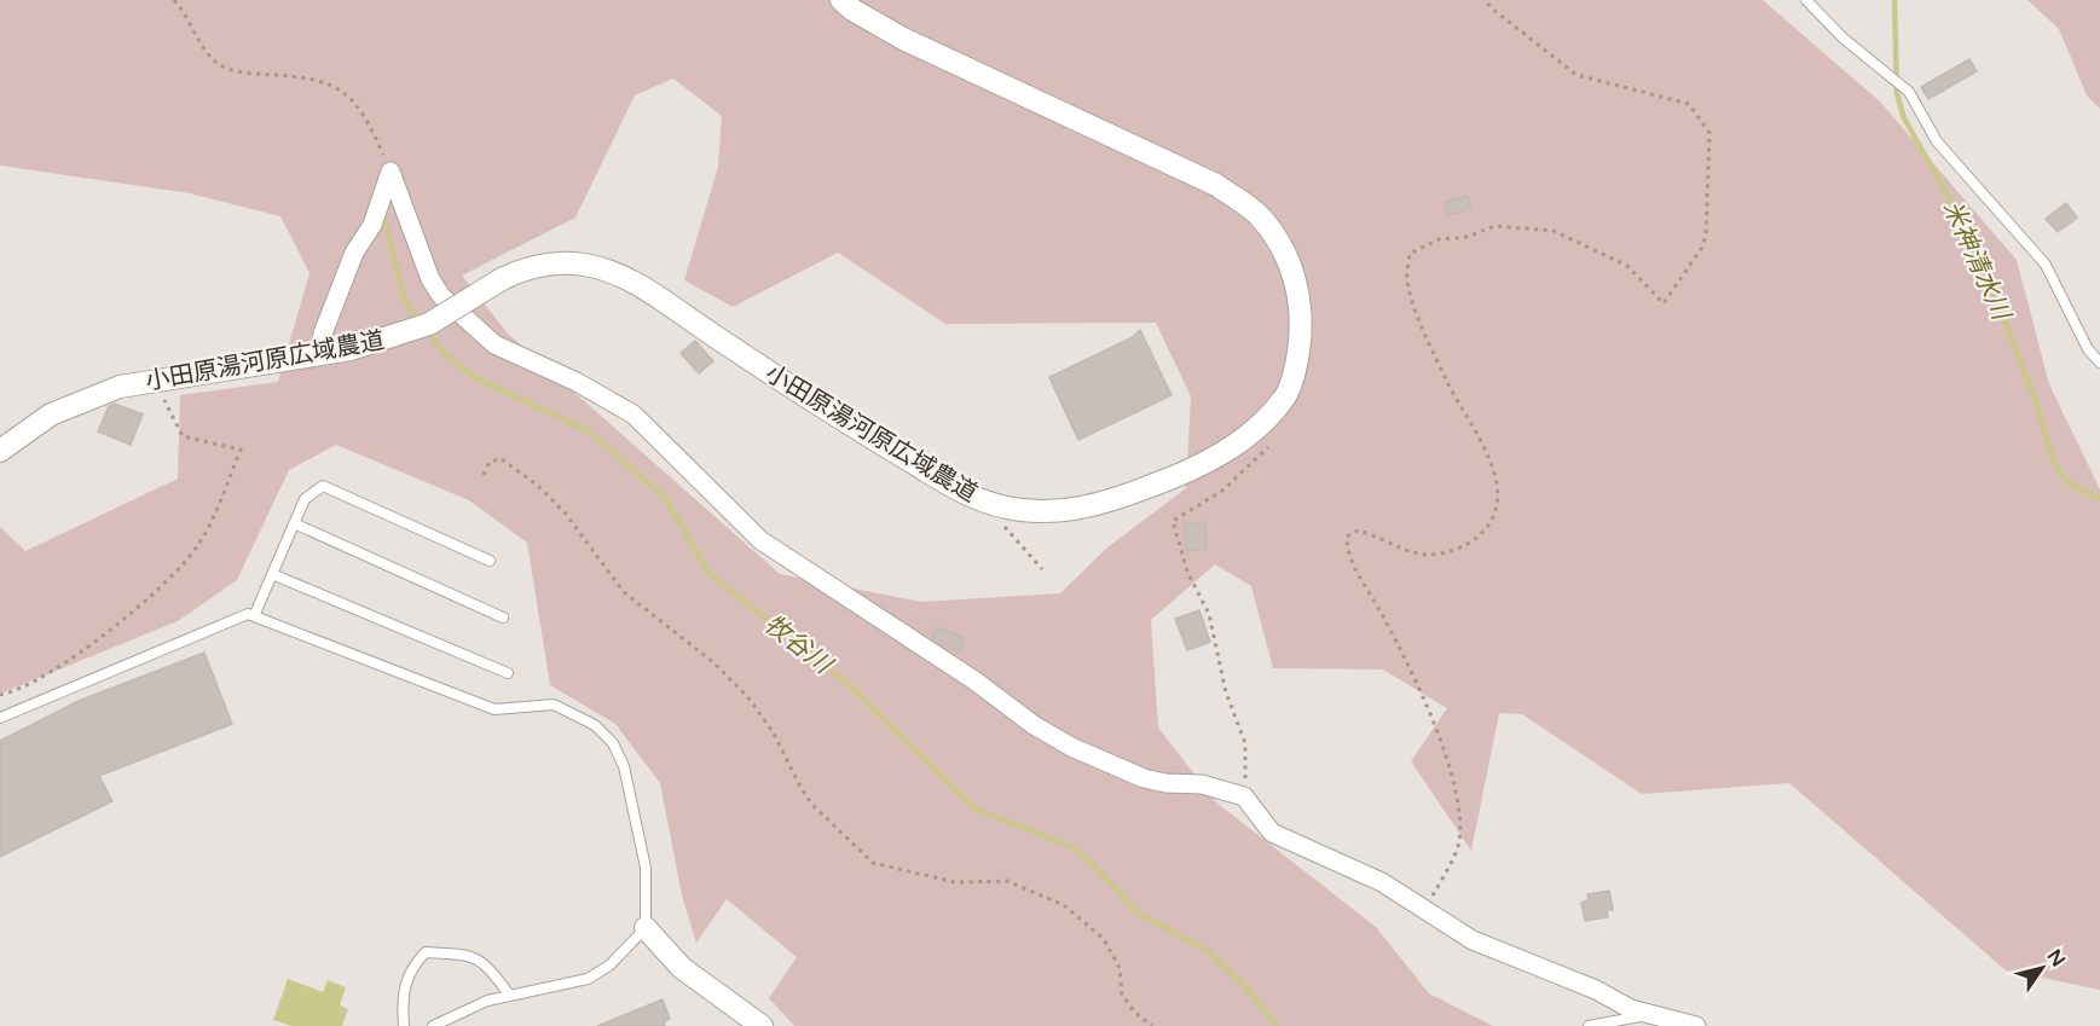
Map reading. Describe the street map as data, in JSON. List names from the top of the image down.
{
  "streets": {
    "street": ["小田原湯河原広域農道"]
  },
  "water": ["米神清水川", "牧谷川"],
  "north": "top right"
}
